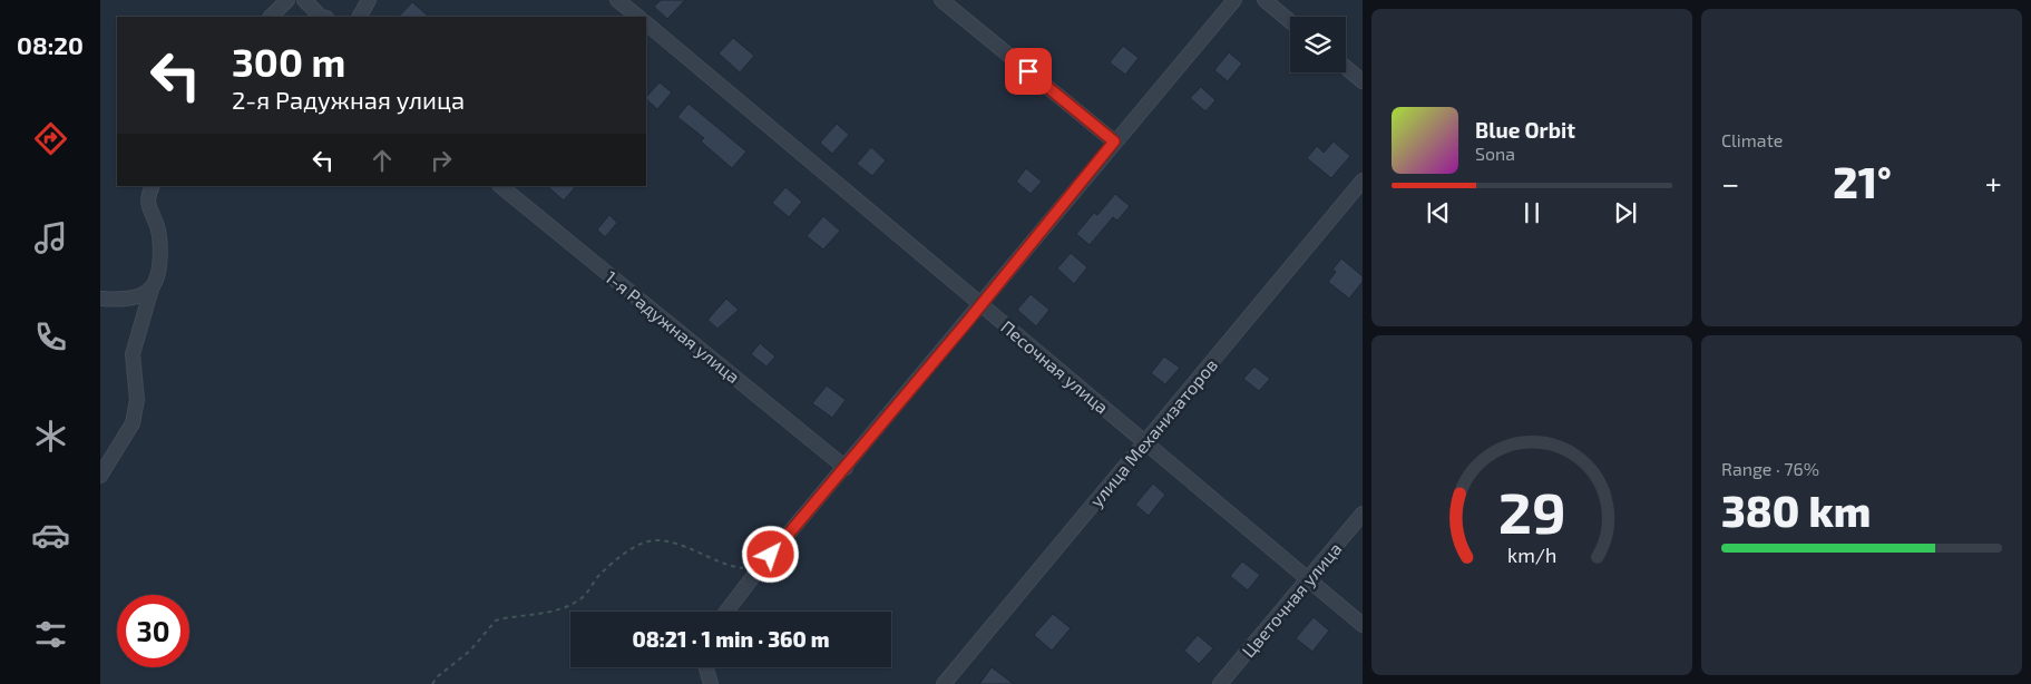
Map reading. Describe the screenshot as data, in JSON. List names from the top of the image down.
{
  "streets": {
    "street": [
      "1-я Радужная улица",
      "Песочная улица",
      "улица Механизаторов",
      "Цветочная улица"
    ]
  },
  "crossings": [
    ["Песочная улица", "улица Механизаторов"],
    ["Песочная улица", "Цветочная улица"]
  ],
  "page": {
    "tabs": "08:20",
    "tile": [
      "Climate",
      ["Range · 76%", "380 km"]
    ],
    "turn": ["300 m", "2-я Радужная улица"],
    "song": ["Blue Orbit", "Sona"],
    "heat": ["−", "21°", "+"],
    "limit": "30",
    "trip": "08:21 · 1 min · 360 m",
    "gauge": ["29", "km/h"]
  }
}
